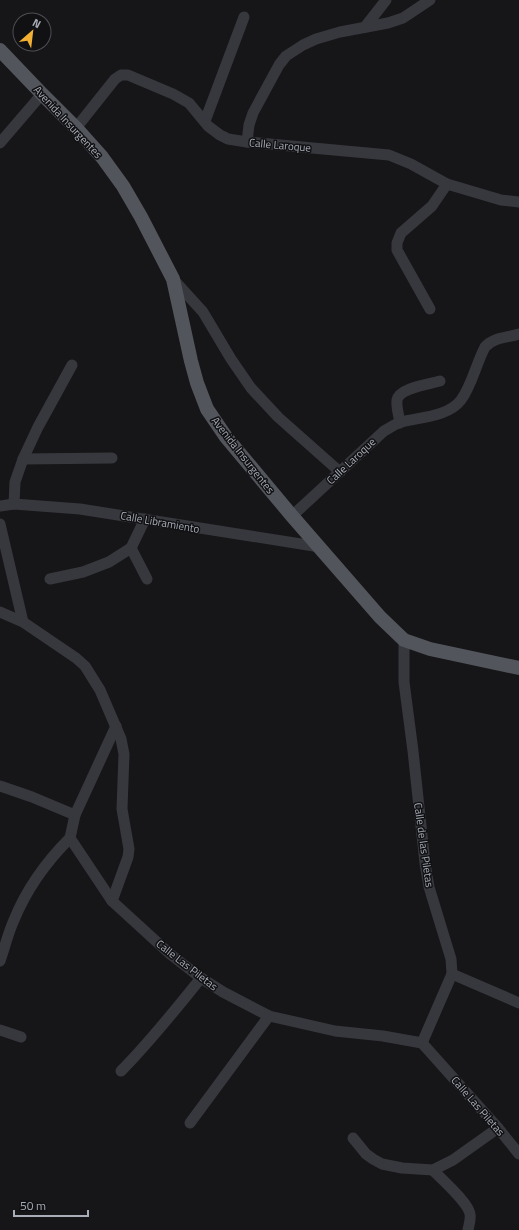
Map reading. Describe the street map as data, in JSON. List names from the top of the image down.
{
  "streets": {
    "main road": ["Avenida Insurgentes"],
    "street": [
      "Calle Laroque",
      "Calle Libramiento",
      "Calle de las Piletas",
      "Calle Las Piletas"
    ]
  },
  "crossings": [
    ["Avenida Insurgentes", "Calle Laroque"],
    ["Avenida Insurgentes", "Calle Libramiento"],
    ["Avenida Insurgentes", "Calle de las Piletas"]
  ],
  "scale_bar": "50 m",
  "north": "top right"
}
